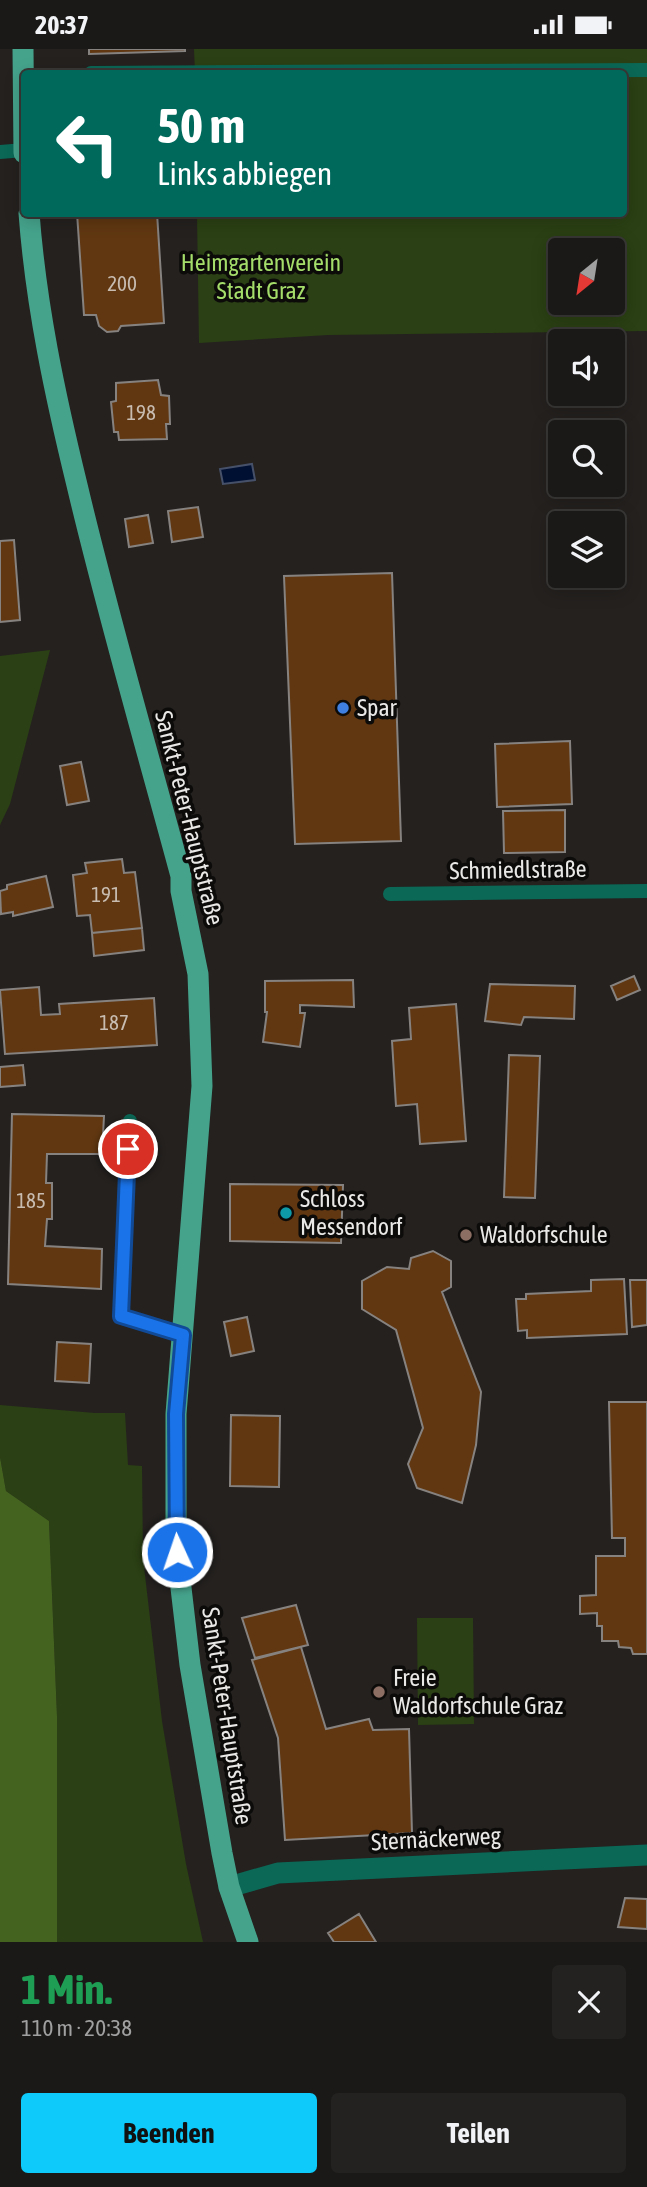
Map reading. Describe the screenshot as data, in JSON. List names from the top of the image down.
{
  "streets": {
    "main road": ["Sankt-Peter-Hauptstraße"],
    "street": ["Sternäckerweg"],
    "lane": ["Schmiedlstraße"]
  },
  "crossings": [
    ["Sankt-Peter-Hauptstraße", "Sternäckerweg"]
  ],
  "parks": ["Heimgartenverein Stadt Graz"],
  "places": [
    "Spar",
    "Schloss Messendorf",
    "Waldorfschule",
    "Freie Waldorfschule Graz"
  ],
  "house_numbers": [
    "200",
    "198",
    "191",
    "187",
    "185"
  ],
  "north": "bottom left",
  "page": {
    "status": "20:37",
    "turn": ["50 m", "Links abbiegen"],
    "heading": ["1 Min.", "110 m · 20:38"],
    "buttons": ["Beenden", "Teilen"]
  }
}
